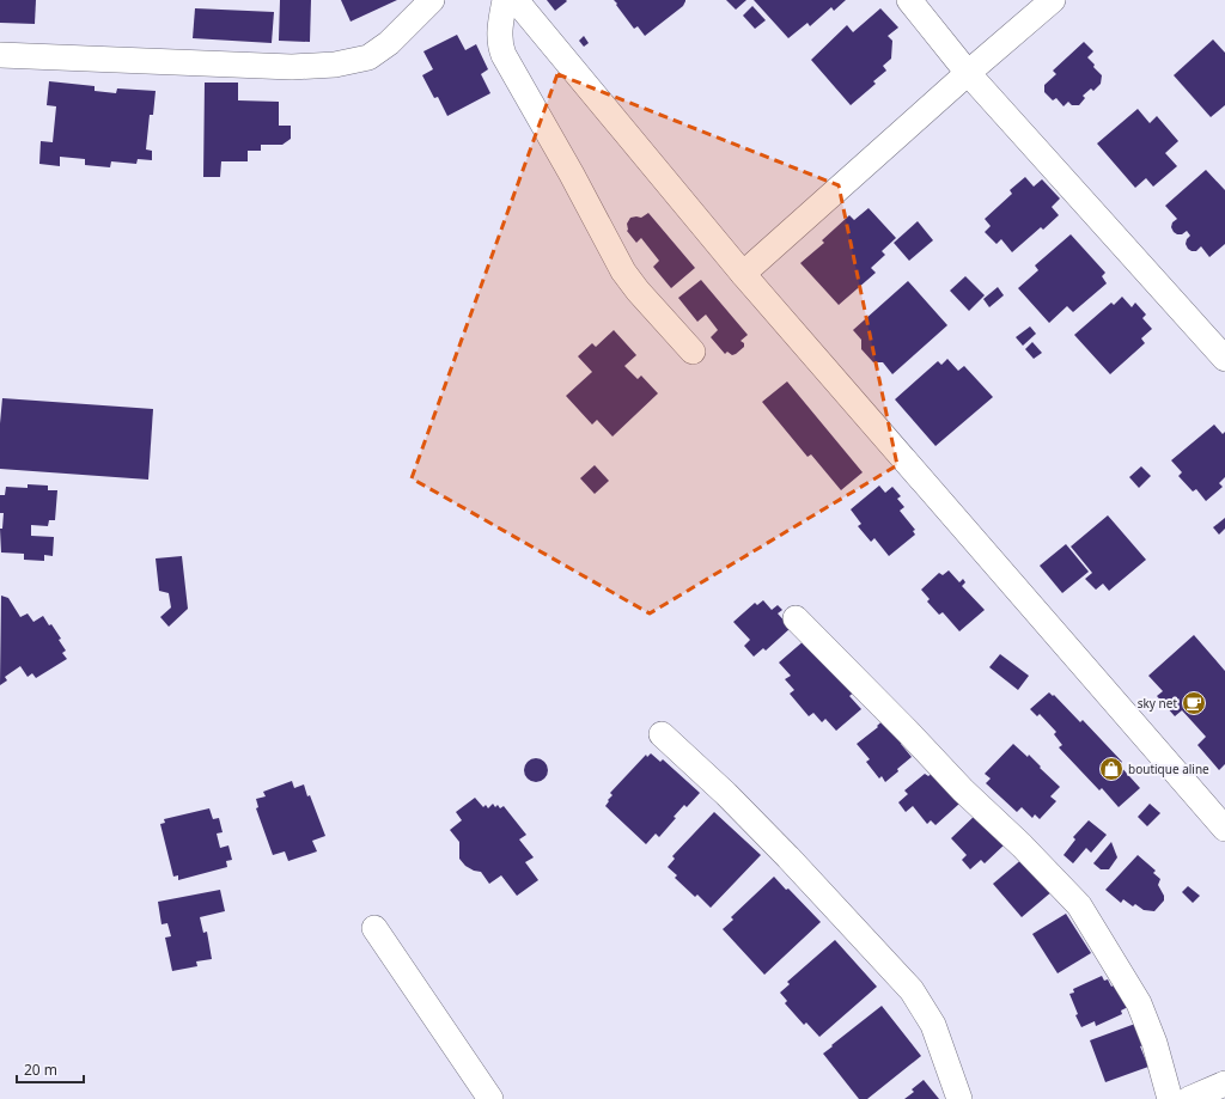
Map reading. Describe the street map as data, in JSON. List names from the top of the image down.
{
  "places": {
    "cafe": ["sky net"],
    "shop": ["boutique aline"]
  },
  "scale_bar": "20 m"
}
